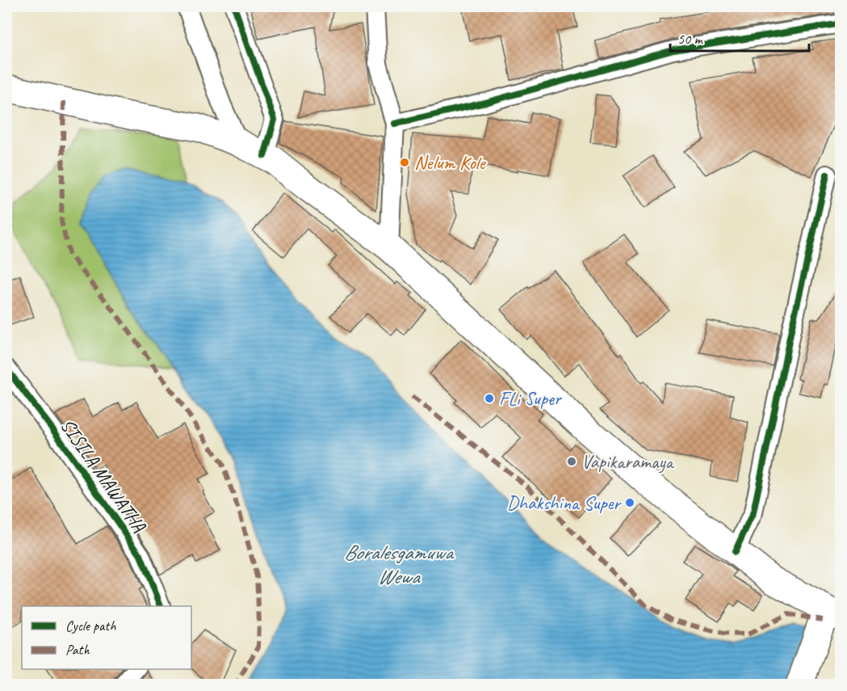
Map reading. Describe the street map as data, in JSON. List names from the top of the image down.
{
  "streets": {
    "street": ["SISILA MAWATHA"]
  },
  "water": ["Boralesgamuwa Wewa"],
  "places": [
    "Nelum Kole",
    "FLi Super",
    "Vapikaramaya",
    "Dhakshina Super"
  ],
  "legend": ["Cycle path", "Path"],
  "scale_bar": "50 m"
}
